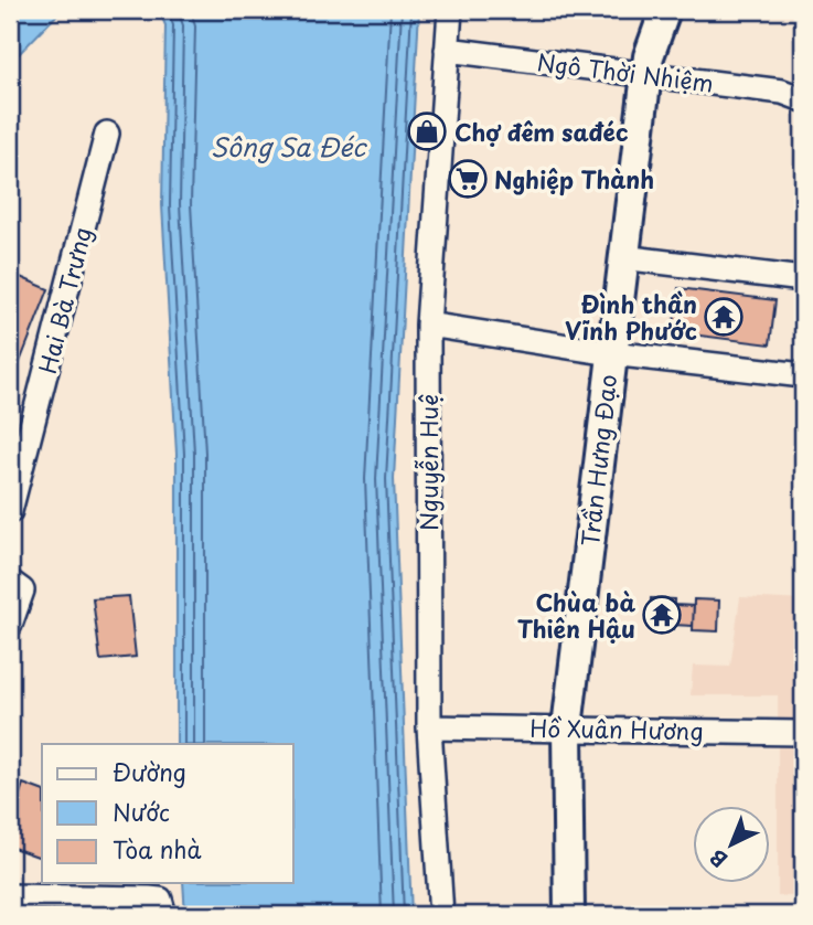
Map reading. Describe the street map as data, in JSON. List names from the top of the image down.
{
  "streets": {
    "main road": ["Trần Hưng Đạo"],
    "street": [
      "Ngô Thời Nhiệm",
      "Hai Bà Trưng",
      "Nguyễn Huệ",
      "Hồ Xuân Hương"
    ]
  },
  "crossings": [
    ["Ngô Thời Nhiệm", "Trần Hưng Đạo"],
    ["Ngô Thời Nhiệm", "Nguyễn Huệ"],
    ["Trần Hưng Đạo", "Hồ Xuân Hương"],
    ["Nguyễn Huệ", "Hồ Xuân Hương"]
  ],
  "water": ["Sông Sa Đéc"],
  "places": {
    "shop": ["Chợ đêm sađéc"],
    "supermarket": ["Nghiệp Thành"],
    "temple": ["Đình thần Vĩnh Phước", "Chùa bà Thiên Hậu"]
  },
  "legend": ["Đường", "Nước", "Tòa nhà"],
  "north": "bottom left"
}
